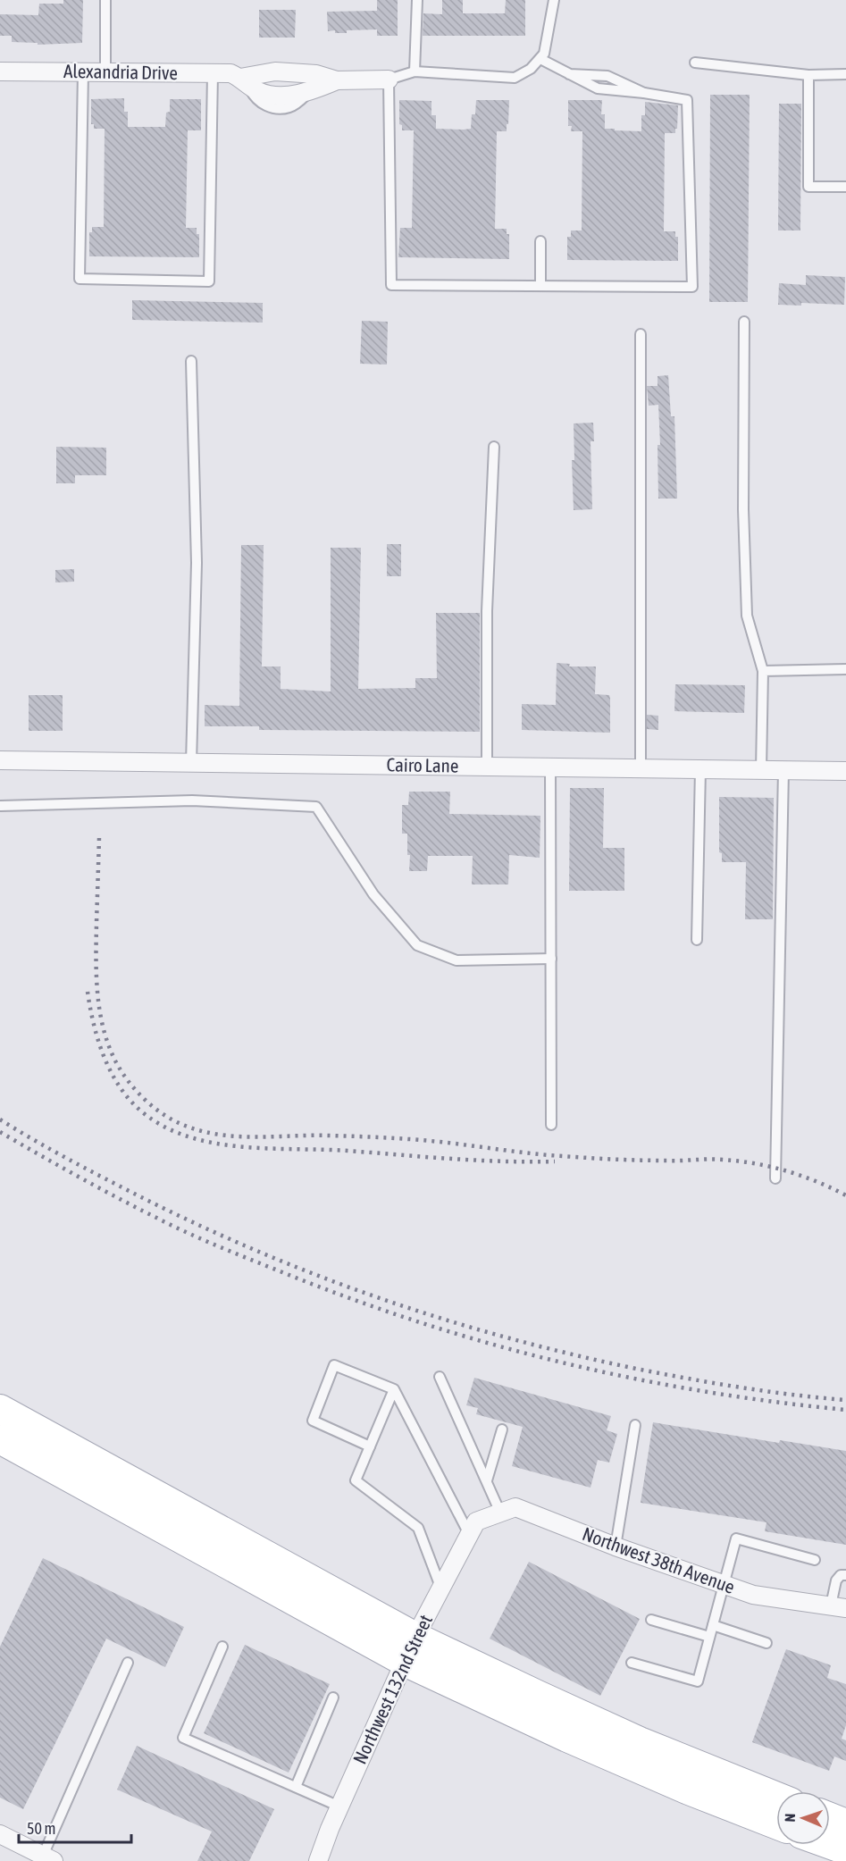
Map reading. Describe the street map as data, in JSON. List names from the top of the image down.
{
  "streets": {
    "street": [
      "Alexandria Drive",
      "Cairo Lane",
      "Northwest 38th Avenue",
      "Northwest 132nd Street"
    ]
  },
  "crossings": [
    ["Northwest 38th Avenue", "Northwest 132nd Street"]
  ],
  "scale_bar": "50 m",
  "north": "left"
}
